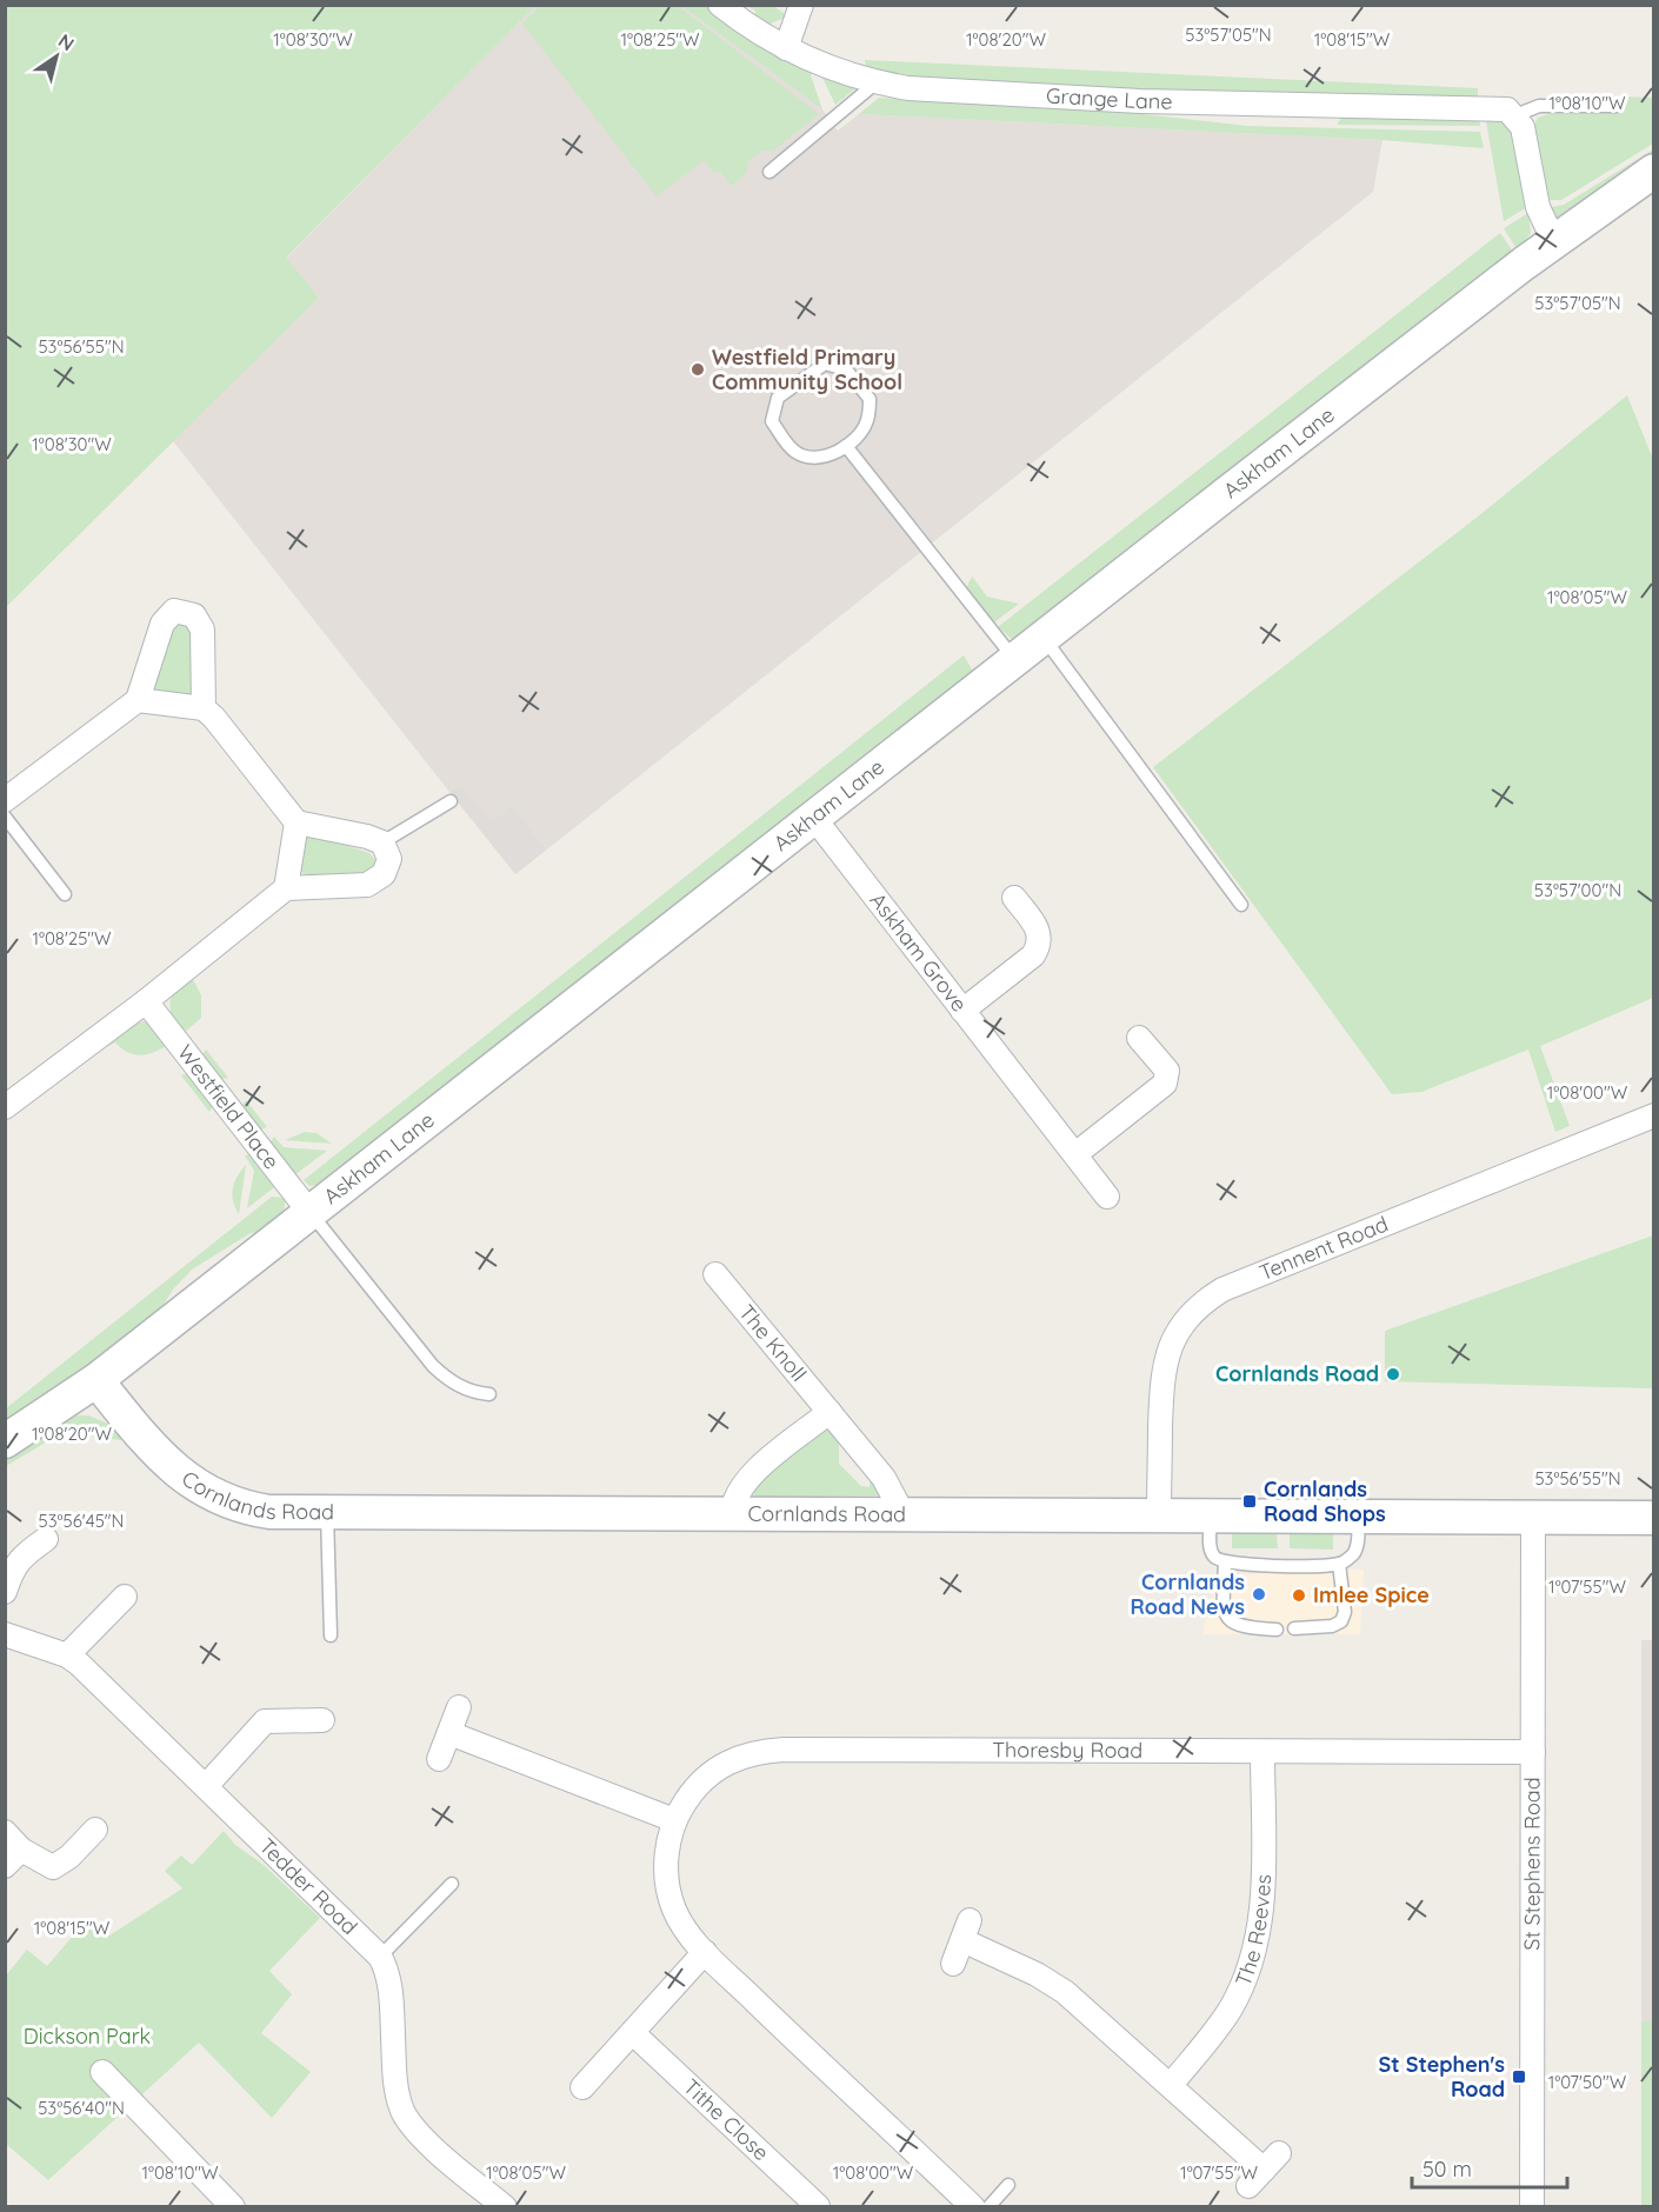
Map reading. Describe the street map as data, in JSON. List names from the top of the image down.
{
  "streets": {
    "street": [
      "Grange Lane",
      "Askham Lane",
      "Askham Grove",
      "Westfield Place",
      "Tennent Road",
      "The Knoll",
      "Cornlands Road",
      "Thoresby Road",
      "St Stephens Road",
      "Tedder Road",
      "The Reeves",
      "Tithe Close"
    ]
  },
  "crossings": [
    ["Askham Lane", "Askham Grove"],
    ["Askham Lane", "Westfield Place"],
    ["Askham Lane", "Cornlands Road"],
    ["Tennent Road", "Cornlands Road"],
    ["The Knoll", "Cornlands Road"],
    ["Cornlands Road", "St Stephens Road"],
    ["Thoresby Road", "St Stephens Road"],
    ["Thoresby Road", "The Reeves"]
  ],
  "parks": ["Dickson Park"],
  "places": {
    "other": [
      "Westfield Primary Community School",
      "Cornlands Road",
      "Cornlands Road News",
      "Imlee Spice"
    ],
    "transit": ["Cornlands Road Shops", "St Stephen's Road"]
  },
  "scale_bar": "50 m",
  "north": "top right",
  "coordinates": [
    "53°57'05\"N",
    "1°08'30\"W",
    "1°08'25\"W",
    "1°08'20\"W",
    "1°08'15\"W",
    "1°08'10\"W",
    "53°56'55\"N",
    "1°08'05\"W",
    "53°57'00\"N",
    "1°08'00\"W",
    "53°56'45\"N",
    "1°07'55\"W",
    "1°07'50\"W",
    "53°56'40\"N"
  ]
}
